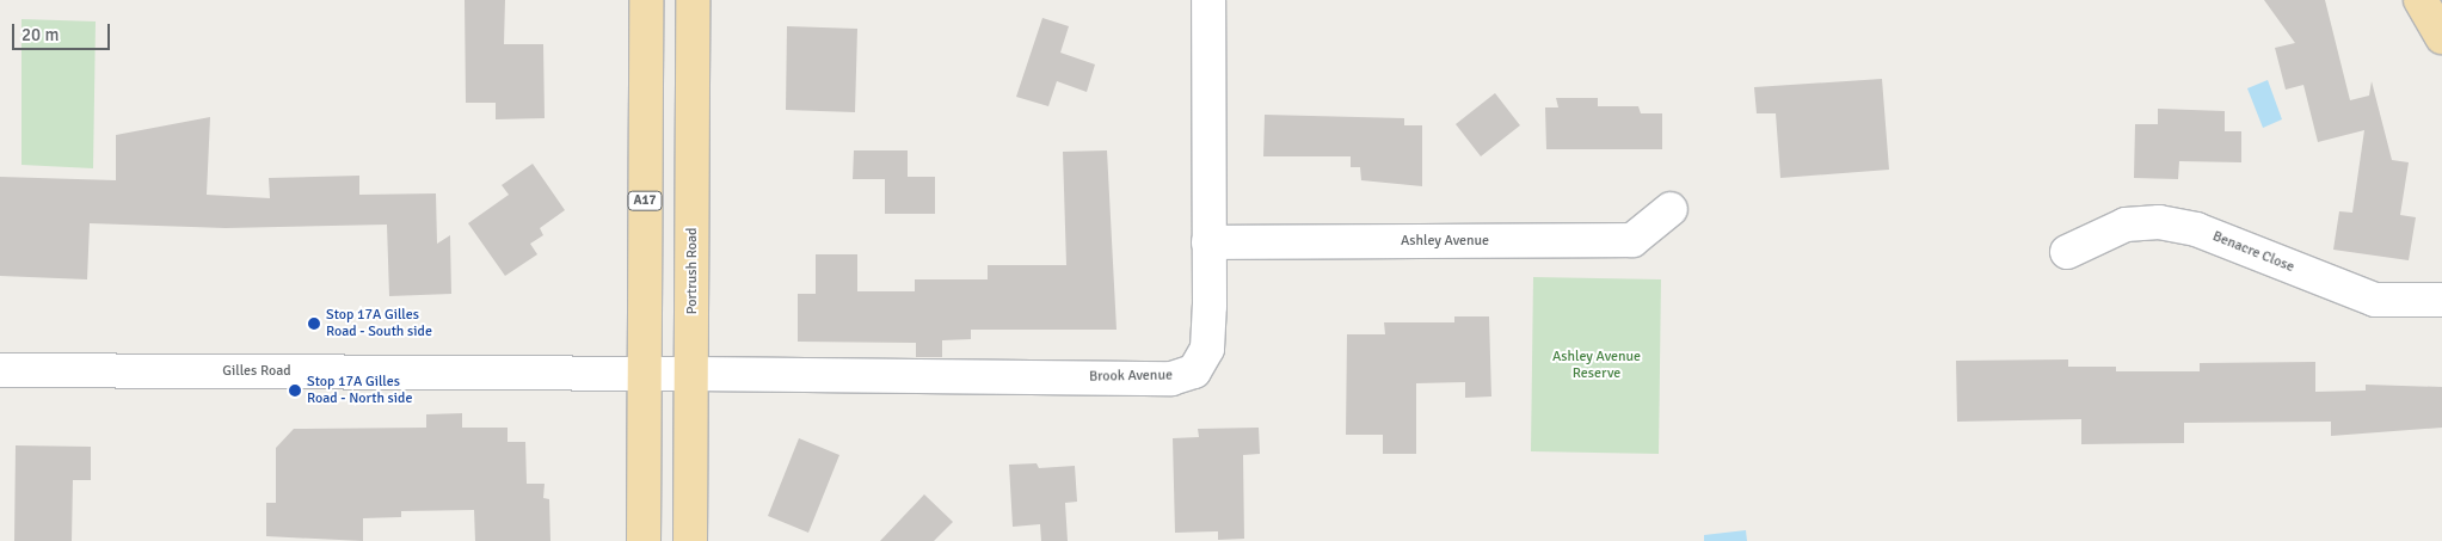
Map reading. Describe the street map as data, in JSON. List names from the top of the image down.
{
  "streets": {
    "highway": ["A17", "Portrush Road"],
    "street": [
      "Ashley Avenue",
      "Benacre Close",
      "Gilles Road",
      "Brook Avenue"
    ]
  },
  "crossings": [
    ["A17", "Gilles Road"],
    ["Ashley Avenue", "Brook Avenue"],
    ["Portrush Road", "Gilles Road"],
    ["Portrush Road", "Brook Avenue"],
    ["Gilles Road", "Brook Avenue"]
  ],
  "parks": ["Ashley Avenue Reserve"],
  "places": ["Stop 17A Gilles Road - South side", "Stop 17A Gilles Road - North side"],
  "scale_bar": "20 m"
}
